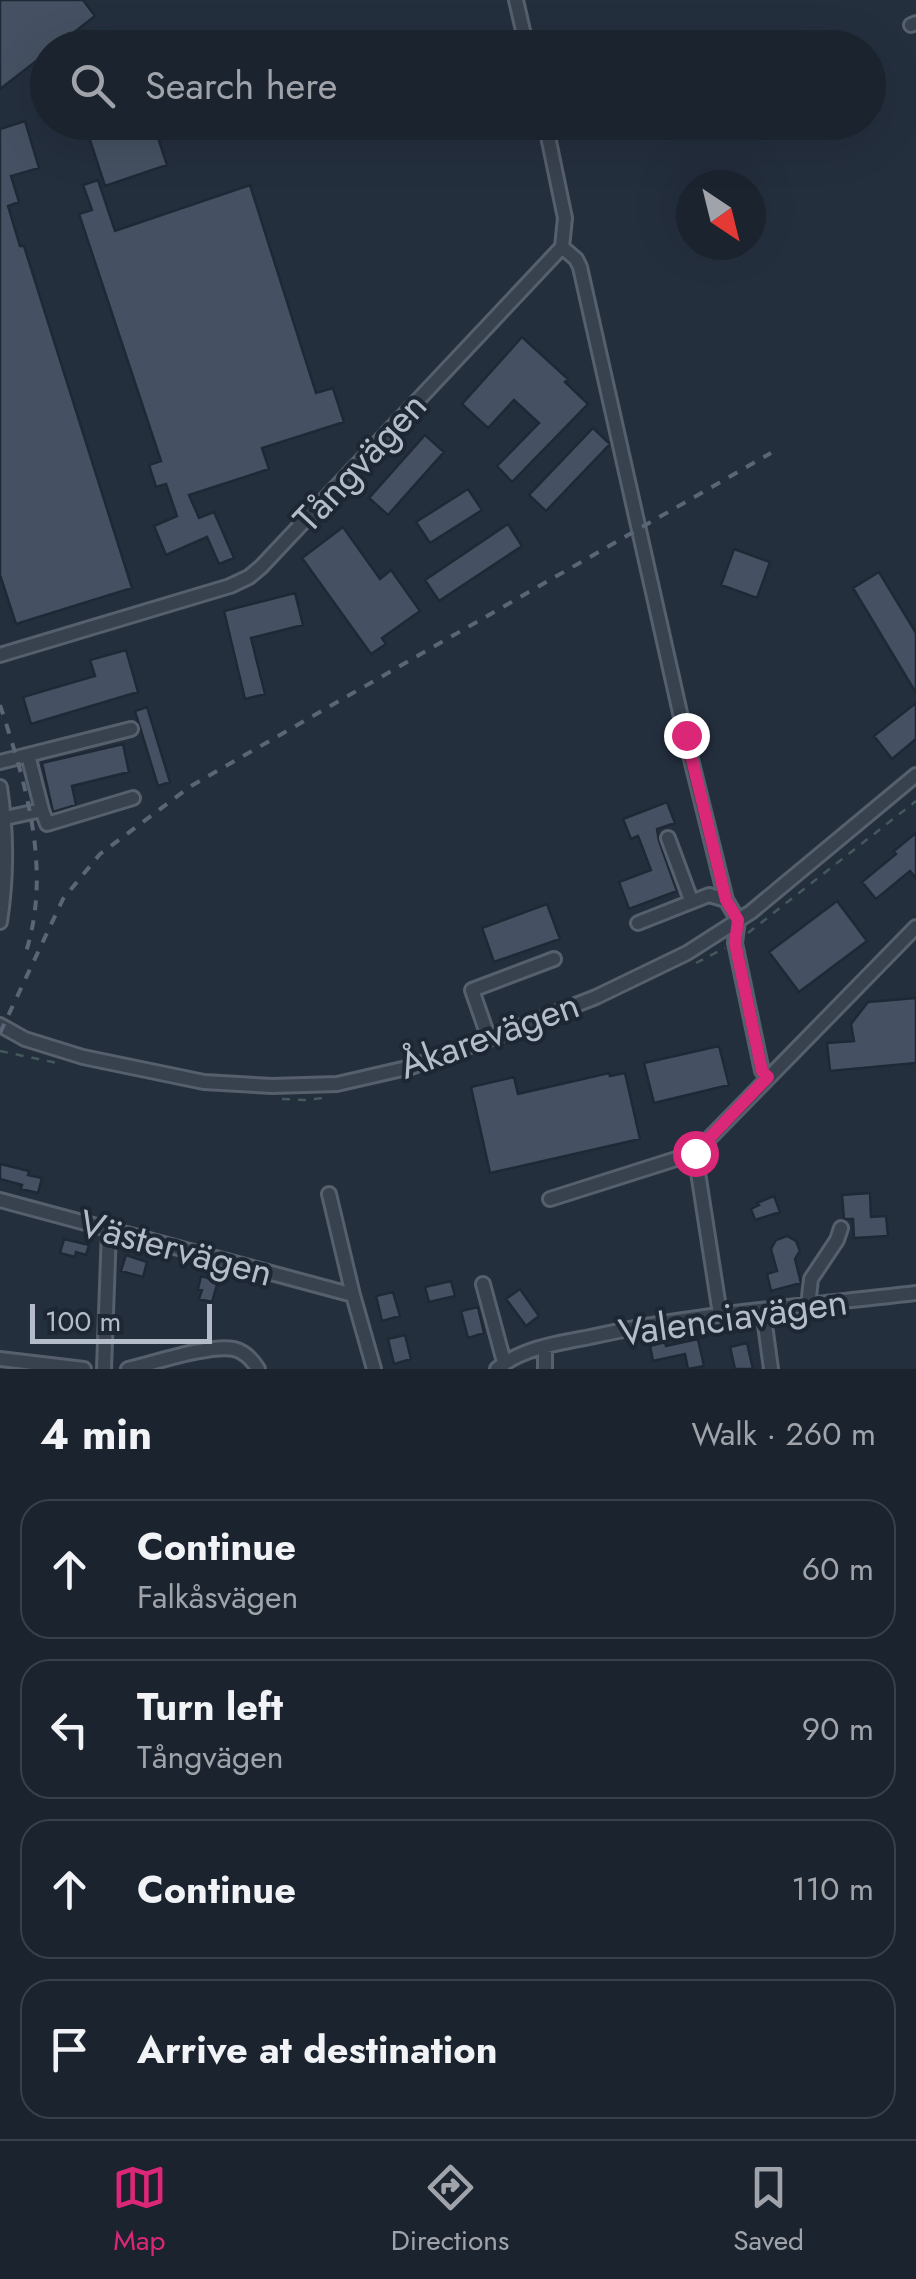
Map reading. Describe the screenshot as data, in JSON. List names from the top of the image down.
{
  "streets": {
    "street": [
      "Tångvägen",
      "Åkarevägen",
      "Västervägen",
      "Valenciavägen"
    ]
  },
  "scale_bar": "100 m",
  "north": "bottom right",
  "page": {
    "search": "Search here",
    "scale": "100 m",
    "heading": ["4 min", "Walk · 260 m"],
    "list": [
      ["Continue", "Falkåsvägen", "60 m"],
      ["Turn left", "Tångvägen", "90 m"],
      ["Continue", "110 m"],
      "Arrive at destination"
    ],
    "nav": ["Map", "Directions", "Saved"]
  }
}
